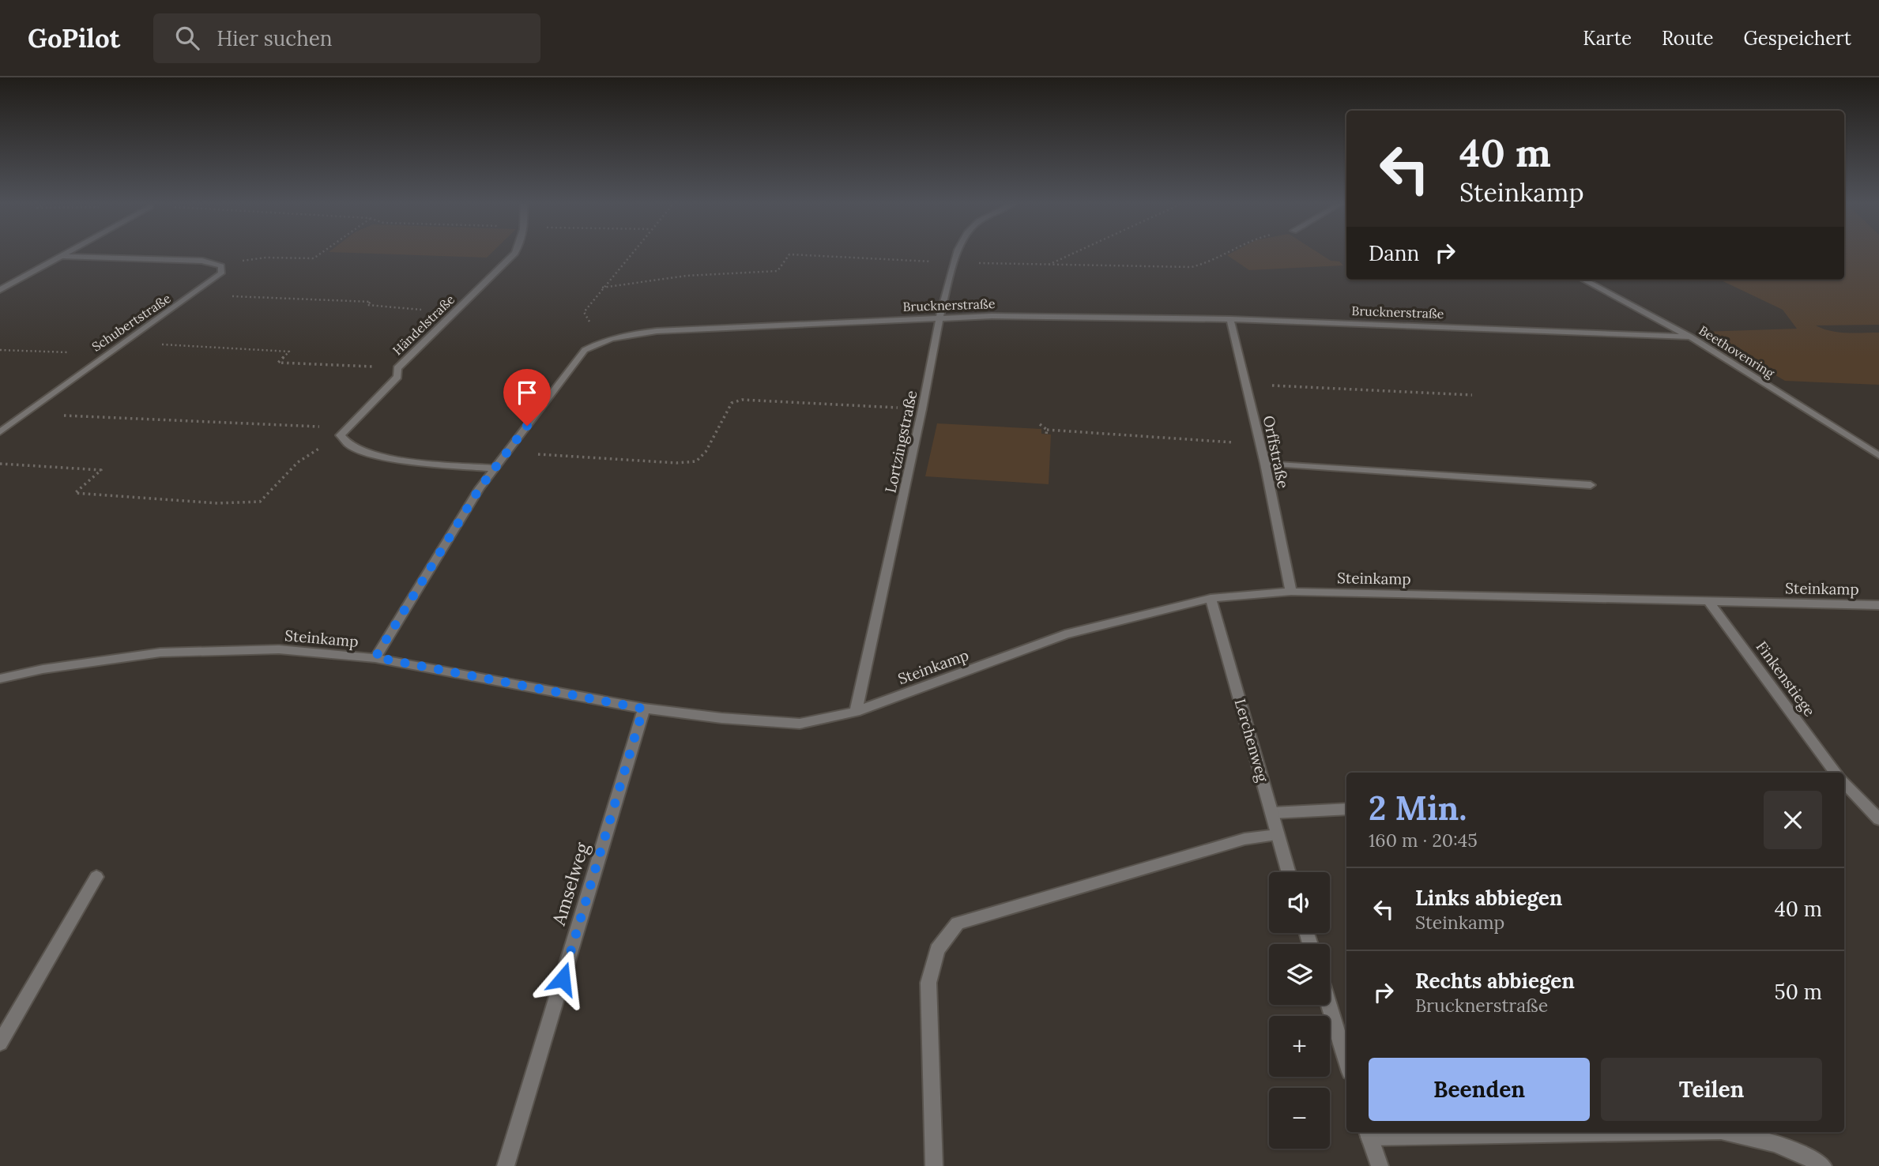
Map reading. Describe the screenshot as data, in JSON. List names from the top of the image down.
{
  "streets": {
    "street": [
      "Brucknerstraße",
      "Schubertstraße",
      "Händelstraße",
      "Beethovenring",
      "Lortzingstraße",
      "Orffstraße",
      "Steinkamp",
      "Finkenstiege",
      "Lerchenweg",
      "Amselweg"
    ]
  },
  "crossings": [
    ["Brucknerstraße", "Beethovenring"],
    ["Brucknerstraße", "Lortzingstraße"],
    ["Brucknerstraße", "Orffstraße"],
    ["Brucknerstraße", "Steinkamp"],
    ["Lortzingstraße", "Steinkamp"],
    ["Orffstraße", "Steinkamp"],
    ["Steinkamp", "Finkenstiege"],
    ["Steinkamp", "Lerchenweg"],
    ["Steinkamp", "Amselweg"]
  ],
  "page": {
    "header": "GoPilot",
    "search": "Hier suchen",
    "nav": ["Karte", "Route", "Gespeichert"],
    "turn": ["40 m", "Steinkamp"],
    "then": "Dann",
    "heading": ["2 Min.", "160 m · 20:45"],
    "list": [
      {
        "name": "Links abbiegen",
        "note": "Steinkamp",
        "value": "40 m"
      },
      {
        "name": "Rechts abbiegen",
        "note": "Brucknerstraße",
        "value": "50 m"
      }
    ],
    "map_buttons": ["+", "−"],
    "buttons": ["Beenden", "Teilen"]
  }
}
